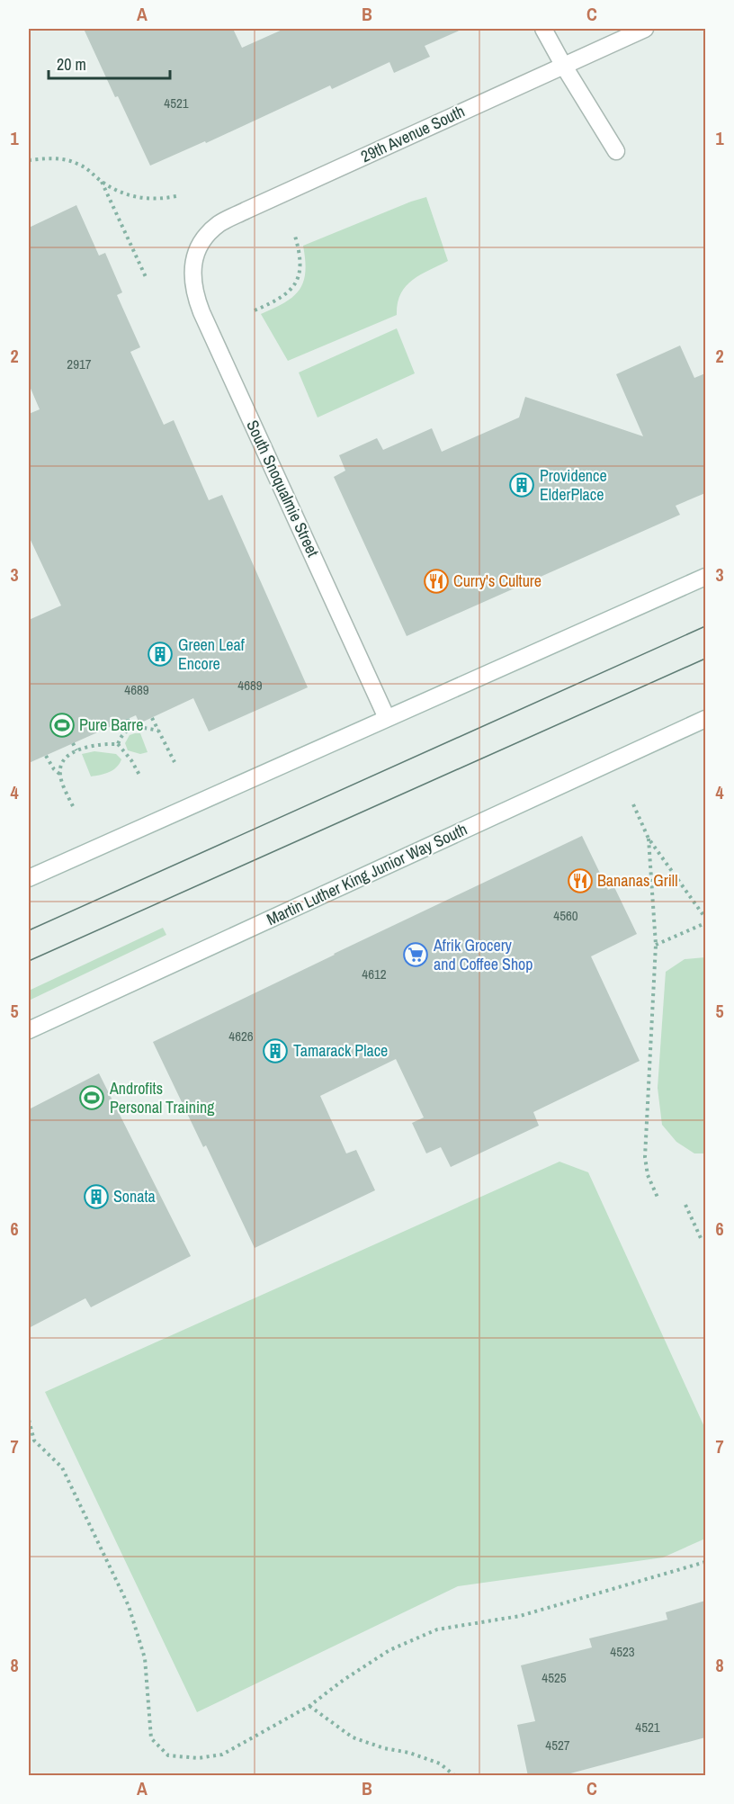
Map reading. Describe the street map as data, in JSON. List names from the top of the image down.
{
  "streets": {
    "main road": ["29th Avenue South", "South Snoqualmie Street", "Martin Luther King Junior Way South"]
  },
  "crossings": [
    ["29th Avenue South", "South Snoqualmie Street"]
  ],
  "places": {
    "building": [
      "Providence ElderPlace",
      "Green Leaf Encore",
      "Tamarack Place",
      "Sonata"
    ],
    "restaurant": ["Curry's Culture", "Bananas Grill"],
    "sports": ["Pure Barre", "Androfits Personal Training"],
    "supermarket": ["Afrik Grocery and Coffee Shop"]
  },
  "house_numbers": [
    "4521",
    "2917",
    "4689",
    "4689",
    "4560",
    "4612",
    "4626",
    "4523",
    "4525",
    "4521",
    "4527"
  ],
  "scale_bar": "20 m",
  "grid": {
    "columns": ["A", "B", "C"],
    "rows": [
      "1",
      "2",
      "3",
      "4",
      "5",
      "6",
      "7",
      "8"
    ]
  }
}
